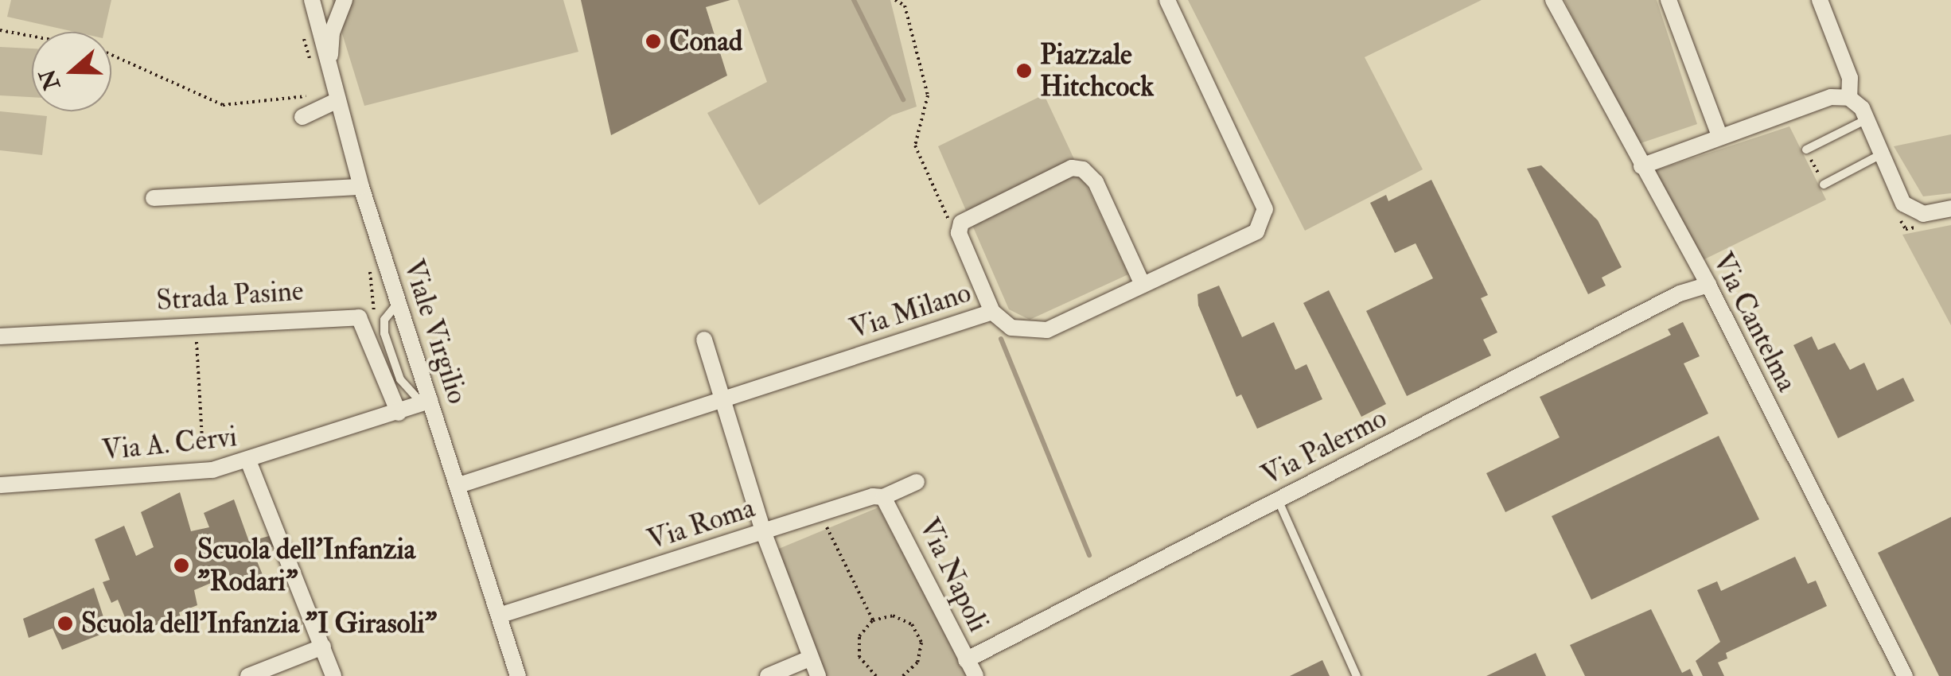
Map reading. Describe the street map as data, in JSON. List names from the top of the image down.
{
  "streets": {
    "street": [
      "Strada Pasine",
      "Via Milano",
      "Via Cantelma",
      "Viale Virgilio",
      "Via A. Cervi",
      "Via Palermo",
      "Via Roma",
      "Via Napoli"
    ]
  },
  "crossings": [
    ["Strada Pasine", "Via A. Cervi"],
    ["Via Milano", "Viale Virgilio"],
    ["Via Cantelma", "Via Palermo"],
    ["Viale Virgilio", "Via A. Cervi"],
    ["Viale Virgilio", "Via Roma"],
    ["Via Palermo", "Via Napoli"],
    ["Via Roma", "Via Napoli"]
  ],
  "places": [
    "Conad",
    "Piazzale Hitchcock",
    "Scuola dell'Infanzia \"Rodari\"",
    "Scuola dell'Infanzia \"I Girasoli\""
  ],
  "north": "left"
}
